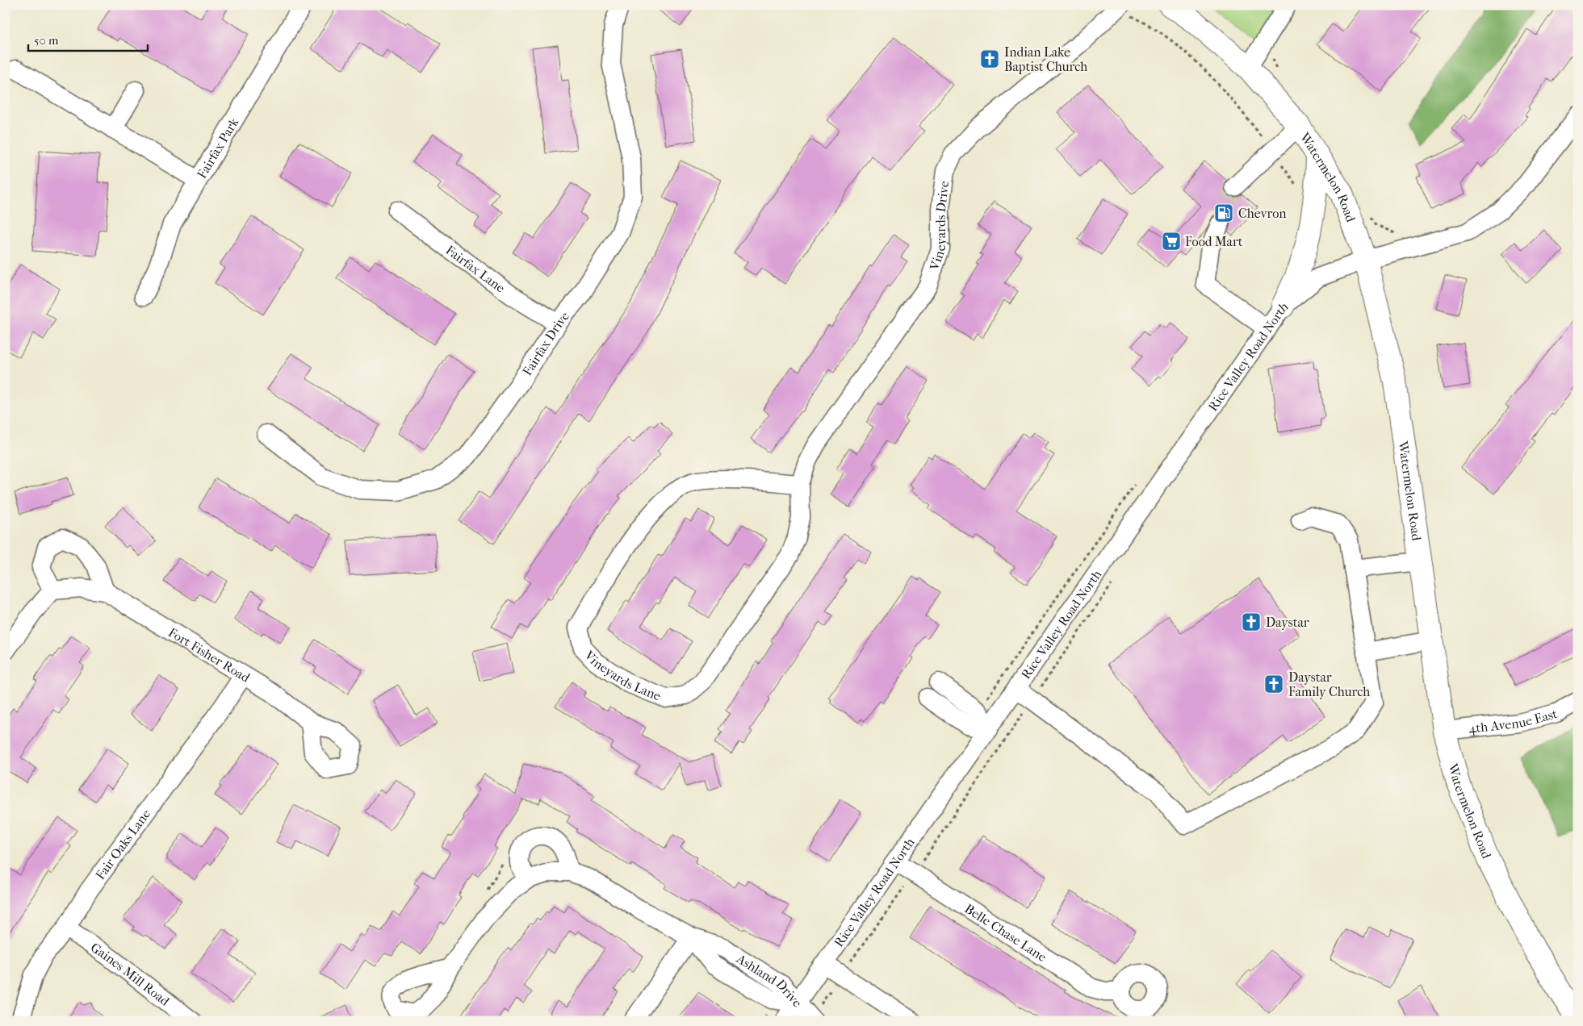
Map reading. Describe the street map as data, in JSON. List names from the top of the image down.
{
  "streets": {
    "main road": ["Watermelon Road"],
    "street": [
      "Fairfax Park",
      "Vineyards Drive",
      "Fairfax Lane",
      "Fairfax Drive",
      "Rice Valley Road North",
      "Fort Fisher Road",
      "Vineyards Lane",
      "4th Avenue East",
      "Fair Oaks Lane",
      "Belle Chase Lane",
      "Gaines Mill Road",
      "Ashland Drive"
    ]
  },
  "crossings": [
    ["Watermelon Road", "Rice Valley Road North"],
    ["Watermelon Road", "4th Avenue East"],
    ["Vineyards Drive", "Vineyards Lane"],
    ["Fairfax Lane", "Fairfax Drive"],
    ["Rice Valley Road North", "Belle Chase Lane"],
    ["Rice Valley Road North", "Ashland Drive"],
    ["Fort Fisher Road", "Fair Oaks Lane"],
    ["Fair Oaks Lane", "Gaines Mill Road"]
  ],
  "places": {
    "church": ["Indian Lake Baptist Church", "Daystar", "Daystar Family Church"],
    "fuel station": ["Chevron"],
    "supermarket": ["Food Mart"]
  },
  "scale_bar": "50 m"
}
